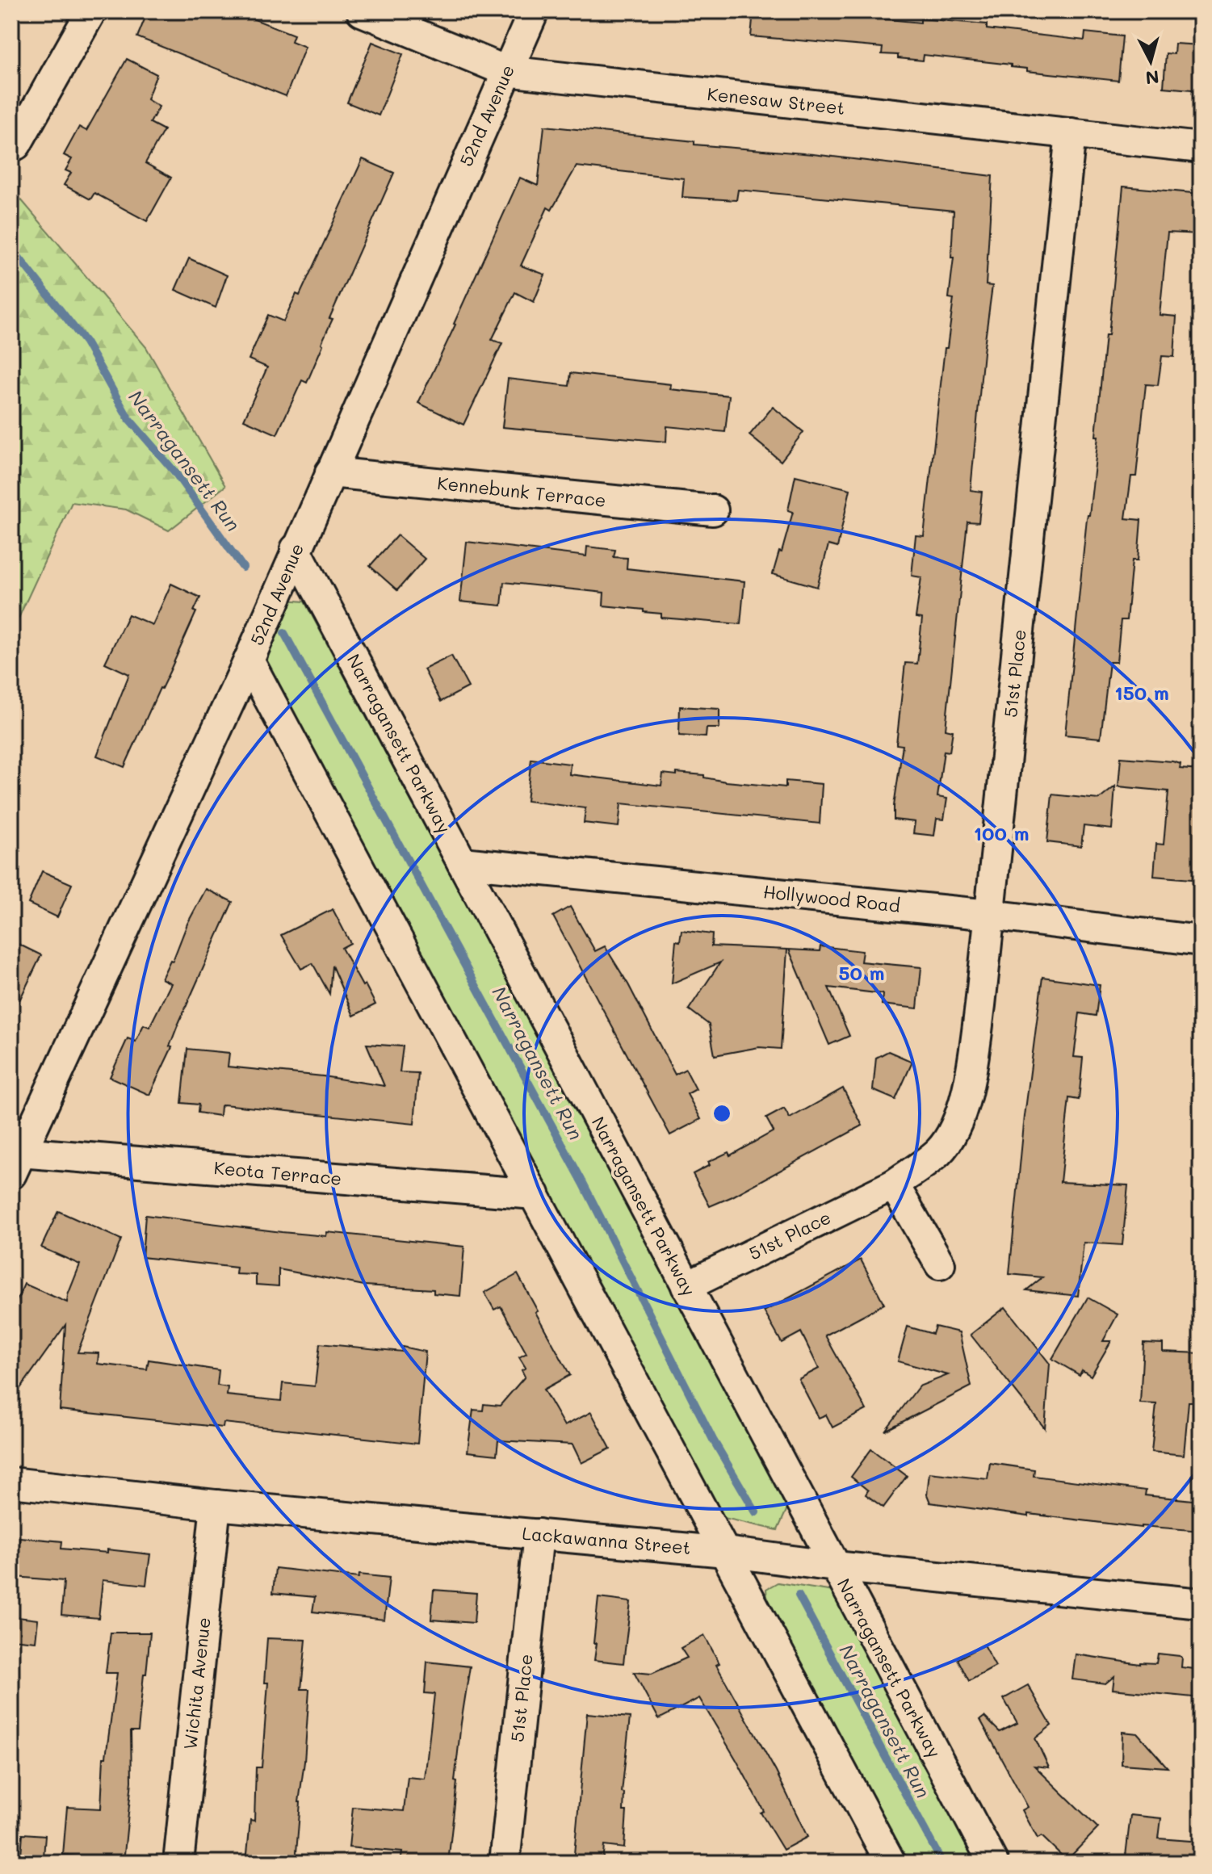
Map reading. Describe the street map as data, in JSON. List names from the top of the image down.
{
  "streets": {
    "street": [
      "Kenesaw Street",
      "52nd Avenue",
      "Kennebunk Terrace",
      "51st Place",
      "Narragansett Parkway",
      "Hollywood Road",
      "Keota Terrace",
      "Lackawanna Street",
      "Wichita Avenue"
    ]
  },
  "crossings": [
    ["Kenesaw Street", "52nd Avenue"],
    ["Kenesaw Street", "51st Place"],
    ["52nd Avenue", "Kennebunk Terrace"],
    ["52nd Avenue", "Narragansett Parkway"],
    ["52nd Avenue", "Keota Terrace"],
    ["51st Place", "Narragansett Parkway"],
    ["51st Place", "Hollywood Road"],
    ["51st Place", "Lackawanna Street"],
    ["Narragansett Parkway", "Hollywood Road"],
    ["Narragansett Parkway", "Lackawanna Street"],
    ["Lackawanna Street", "Wichita Avenue"]
  ],
  "water": ["Narragansett Run"],
  "north": "bottom",
  "rings": ["150 m", "100 m", "50 m"]
}
